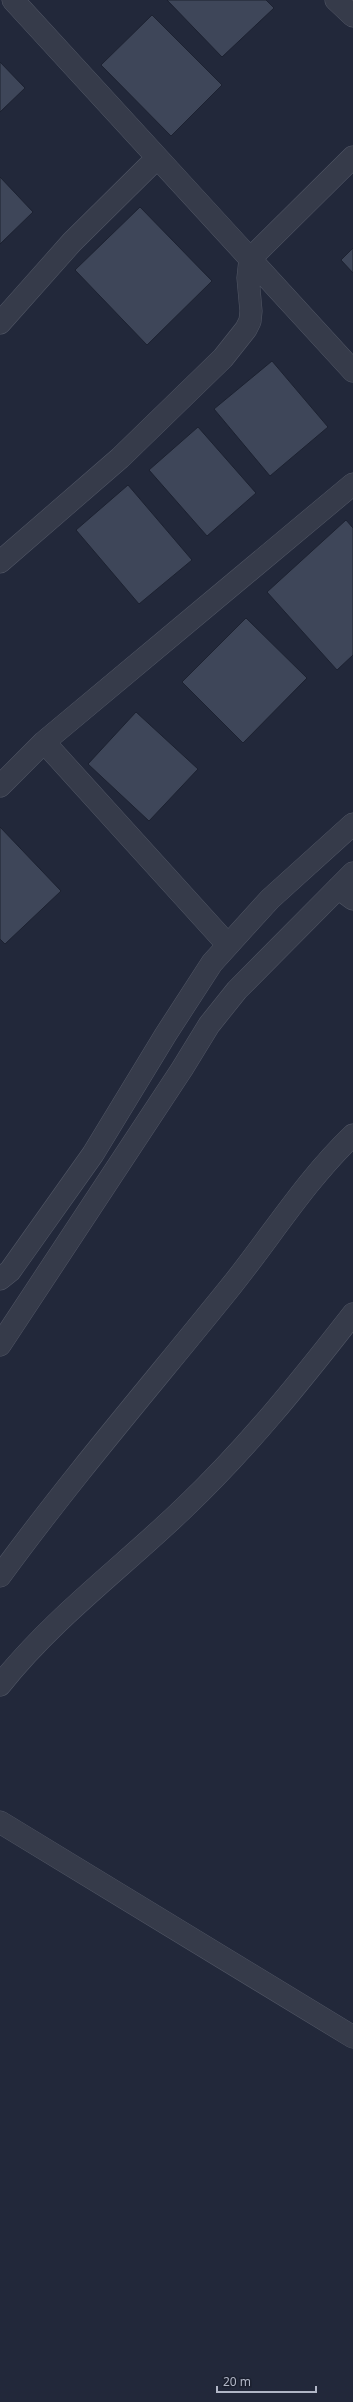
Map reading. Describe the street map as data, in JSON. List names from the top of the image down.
{
  "scale_bar": "20 m"
}
